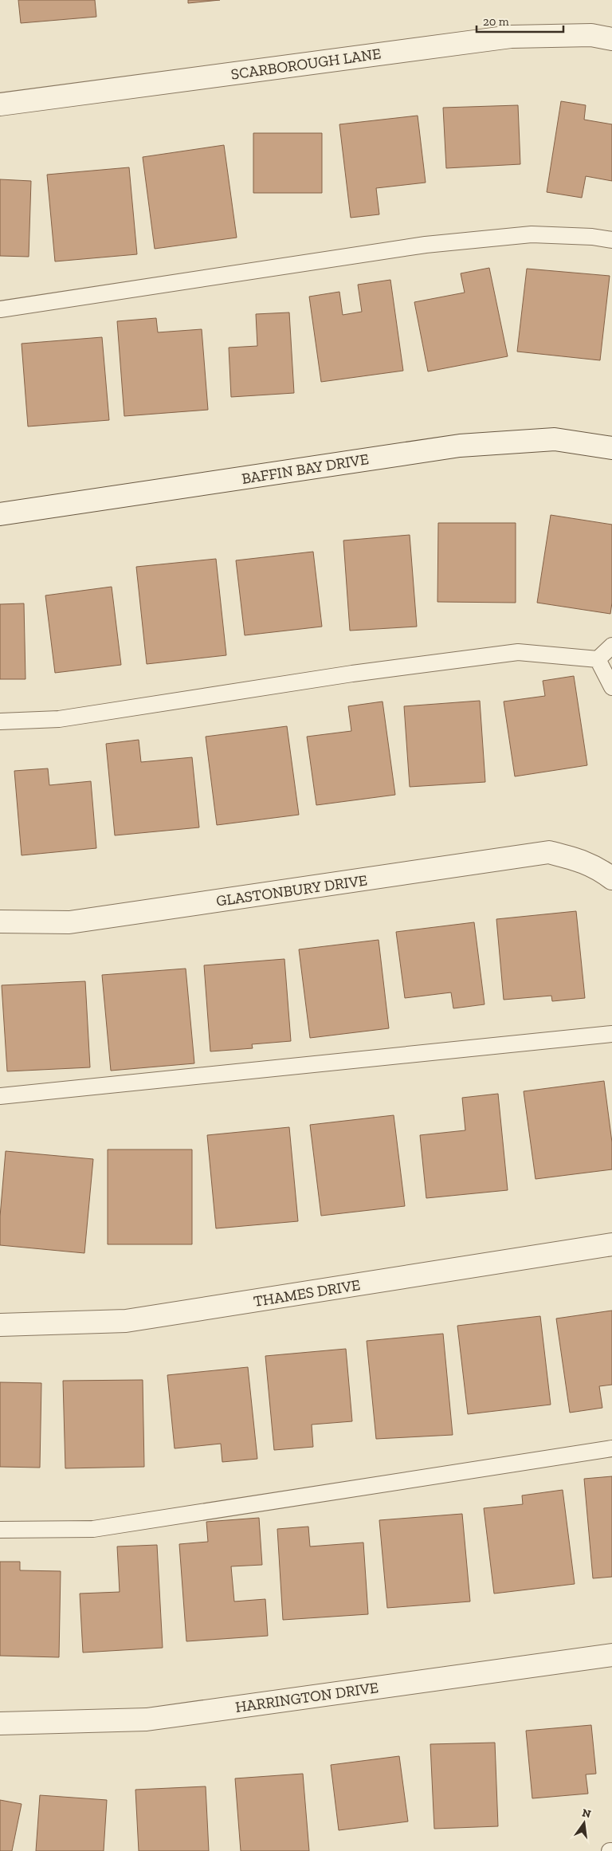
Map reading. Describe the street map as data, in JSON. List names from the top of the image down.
{
  "streets": {
    "street": [
      "SCARBOROUGH LANE",
      "BAFFIN BAY DRIVE",
      "GLASTONBURY DRIVE",
      "THAMES DRIVE",
      "HARRINGTON DRIVE"
    ]
  },
  "scale_bar": "20 m",
  "north": "top"
}
